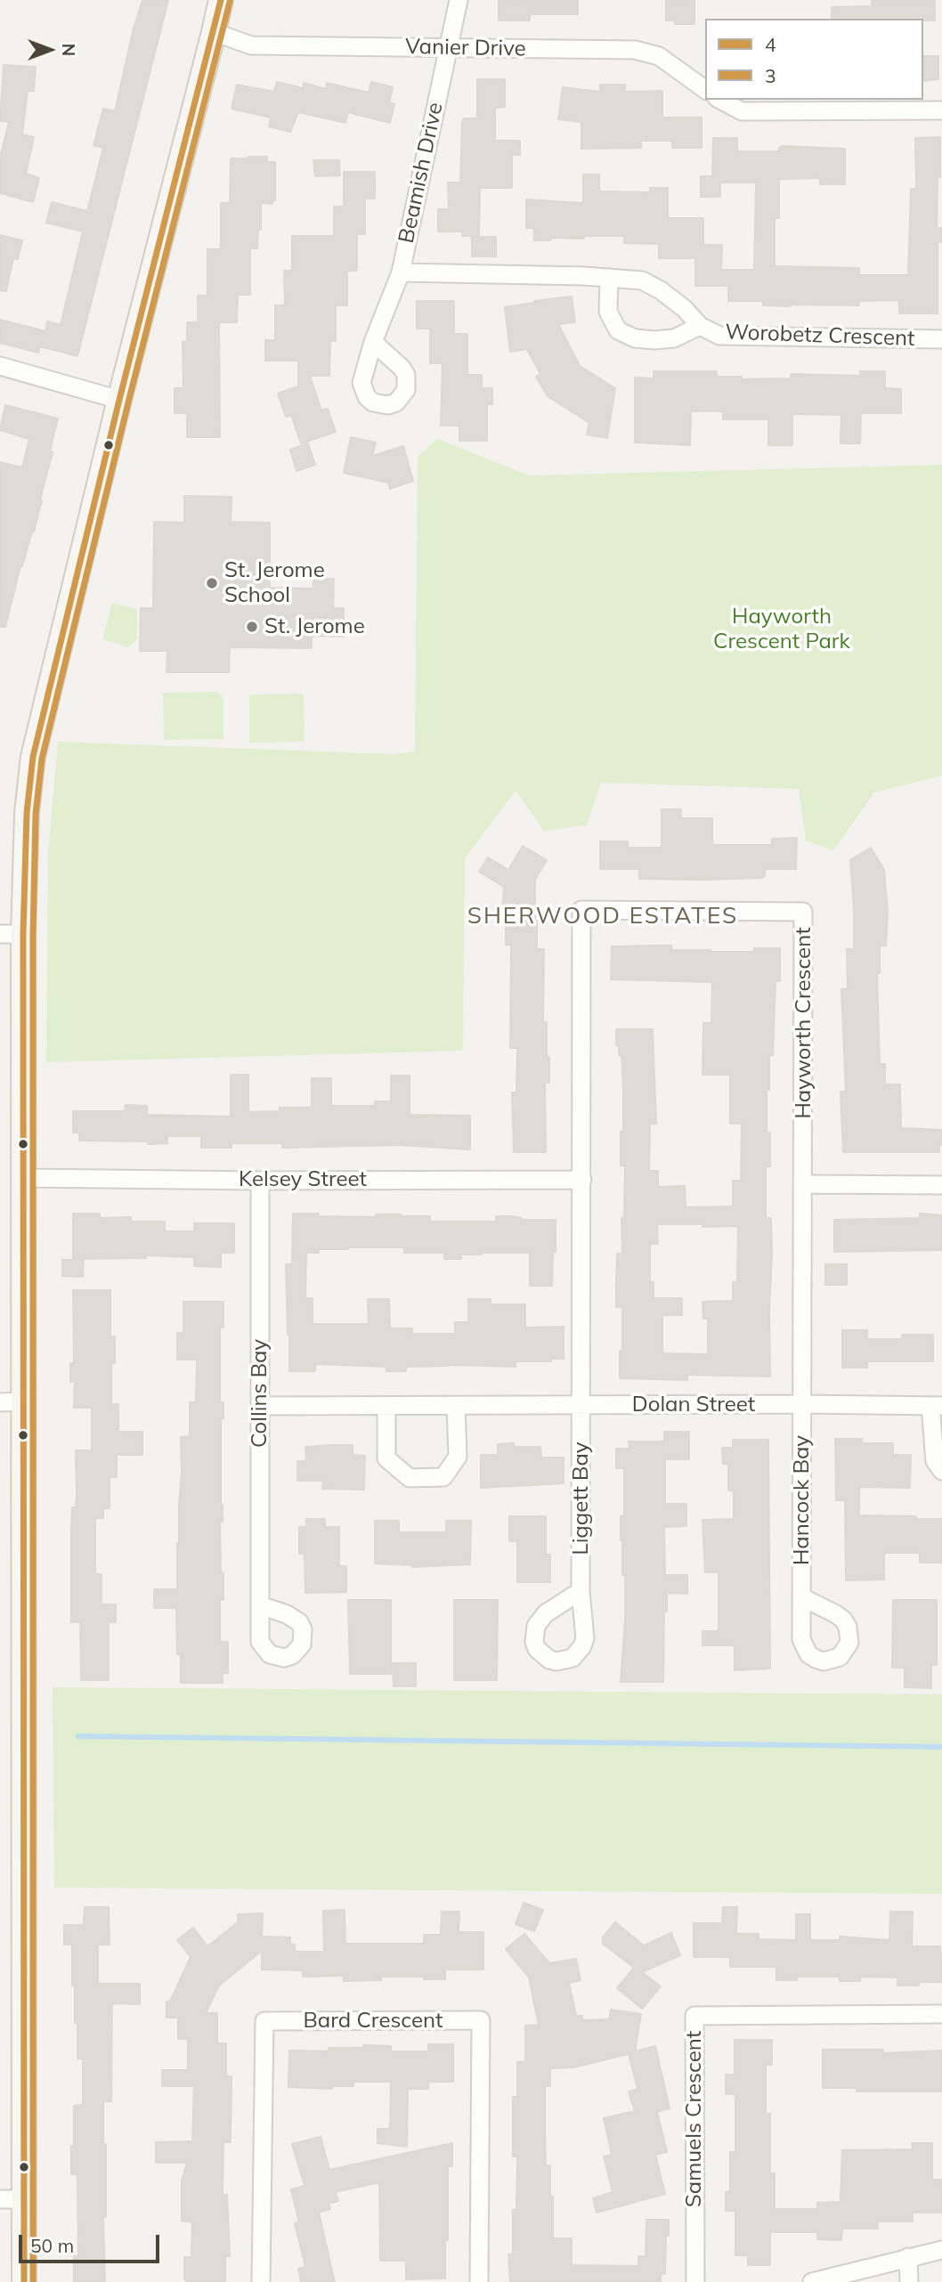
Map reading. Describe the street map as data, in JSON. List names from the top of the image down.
{
  "streets": {
    "street": [
      "Vanier Drive",
      "Beamish Drive",
      "Worobetz Crescent",
      "Hayworth Crescent",
      "Kelsey Street",
      "Collins Bay",
      "Dolan Street",
      "Liggett Bay",
      "Hancock Bay",
      "Bard Crescent",
      "Samuels Crescent"
    ]
  },
  "crossings": [
    ["Vanier Drive", "Beamish Drive"],
    ["Beamish Drive", "Worobetz Crescent"],
    ["Hayworth Crescent", "Kelsey Street"],
    ["Hayworth Crescent", "Dolan Street"],
    ["Hayworth Crescent", "Liggett Bay"],
    ["Hayworth Crescent", "Hancock Bay"],
    ["Kelsey Street", "Collins Bay"],
    ["Collins Bay", "Dolan Street"],
    ["Dolan Street", "Liggett Bay"],
    ["Dolan Street", "Hancock Bay"]
  ],
  "districts": ["SHERWOOD ESTATES"],
  "parks": ["Hayworth Crescent Park"],
  "places": ["St. Jerome School", "St. Jerome"],
  "lines": ["transit line 4", "transit line 3"],
  "legend": ["4", "3"],
  "scale_bar": "50 m",
  "north": "right"
}
